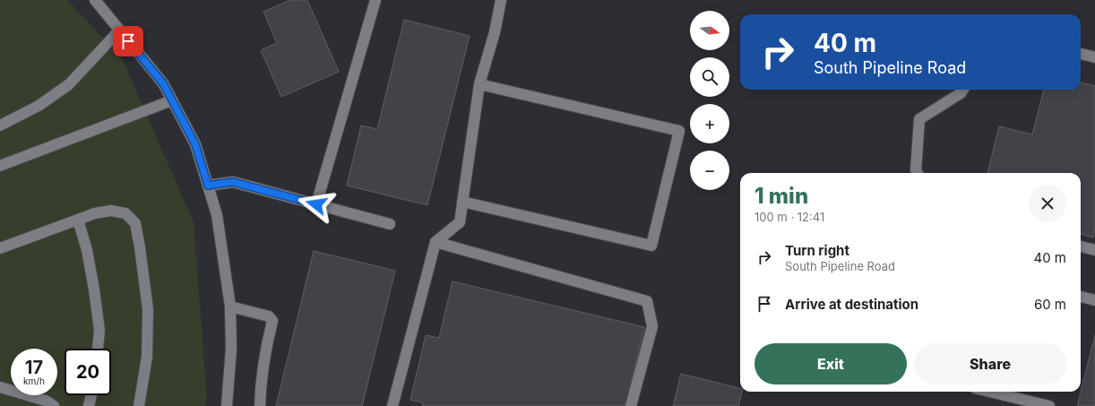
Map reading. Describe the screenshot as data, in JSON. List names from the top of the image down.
{
  "north": "right",
  "page": {
    "map_buttons": ["+", "−"],
    "turn": ["40 m", "South Pipeline Road"],
    "heading": ["1 min", "100 m · 12:41"],
    "list": [
      {
        "name": "Turn right",
        "note": "South Pipeline Road",
        "value": "40 m"
      },
      {
        "name": "Arrive at destination",
        "value": "60 m"
      }
    ],
    "buttons": ["Exit", "Share"],
    "speed": "17 km/h",
    "limit": "20"
  }
}
